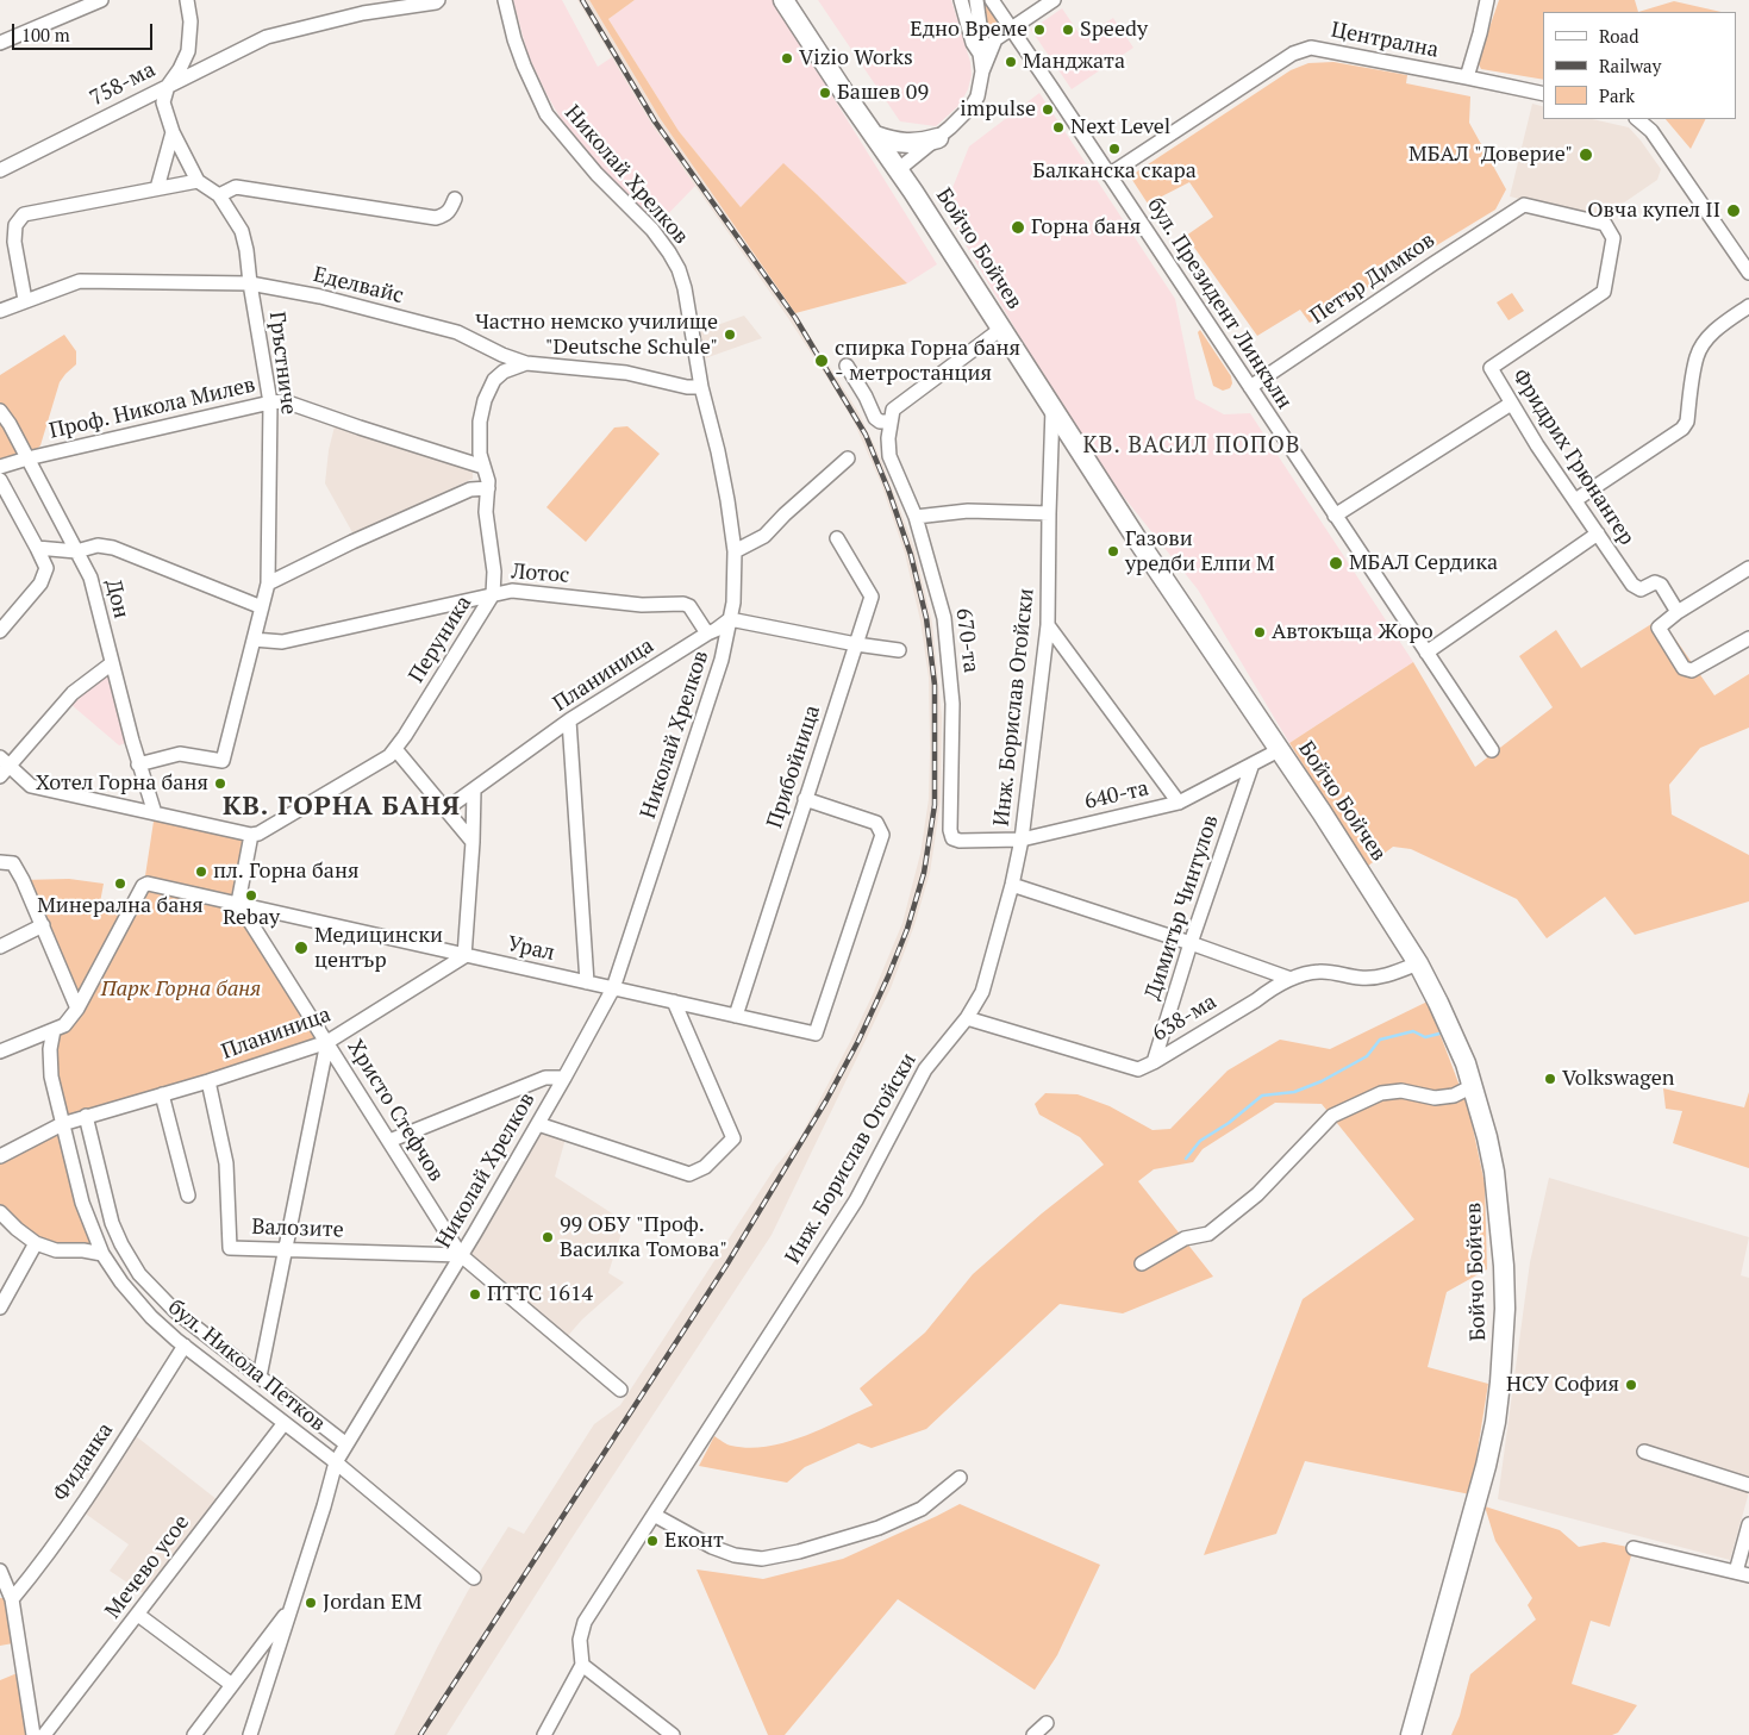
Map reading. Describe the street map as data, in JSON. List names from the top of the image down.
{
  "streets": {
    "highway": ["Бойчо Бойчев"],
    "street": [
      "Централна",
      "758-ма",
      "Николай Хрелков",
      "Петър Димков",
      "Еделвайс",
      "бул. Президент Линкълн",
      "Гръстниче",
      "Проф. Никола Милев",
      "Фридрих Грюнангер",
      "Лотос",
      "Дон",
      "Перуника",
      "670-та",
      "Планиница",
      "Инж. Борислав Огойски",
      "Прибойница",
      "640-та",
      "Димитър Чинтулов",
      "Урал",
      "638-ма",
      "Христо Стефчов",
      "Валозите",
      "бул. Никола Петков",
      "Фиданка",
      "Мечево усое"
    ]
  },
  "crossings": [
    ["Централна", "бул. Президент Линкълн"],
    ["758-ма", "Гръстниче"],
    ["Николай Хрелков", "Еделвайс"],
    ["Николай Хрелков", "Планиница"],
    ["Николай Хрелков", "Урал"],
    ["Николай Хрелков", "Христо Стефчов"],
    ["Николай Хрелков", "Валозите"],
    ["Николай Хрелков", "бул. Никола Петков"],
    ["Бойчо Бойчев", "Инж. Борислав Огойски"],
    ["Бойчо Бойчев", "640-та"],
    ["Бойчо Бойчев", "638-ма"],
    ["Петър Димков", "бул. Президент Линкълн"],
    ["Петър Димков", "Фридрих Грюнангер"],
    ["Еделвайс", "Гръстниче"],
    ["Еделвайс", "Перуника"],
    ["Гръстниче", "Проф. Никола Милев"],
    ["Гръстниче", "Лотос"],
    ["Гръстниче", "Дон"],
    ["Проф. Никола Милев", "Дон"],
    ["Проф. Никола Милев", "Перуника"],
    ["Лотос", "Перуника"],
    ["Лотос", "Планиница"],
    ["670-та", "640-та"],
    ["Планиница", "Урал"],
    ["Планиница", "Христо Стефчов"],
    ["Планиница", "Валозите"],
    ["Планиница", "бул. Никола Петков"],
    ["Инж. Борислав Огойски", "640-та"],
    ["Инж. Борислав Огойски", "638-ма"],
    ["Прибойница", "Урал"],
    ["640-та", "Димитър Чинтулов"],
    ["Димитър Чинтулов", "638-ма"],
    ["Урал", "Христо Стефчов"],
    ["Христо Стефчов", "Валозите"],
    ["бул. Никола Петков", "Фиданка"],
    ["бул. Никола Петков", "Мечево усое"]
  ],
  "districts": ["КВ. ВАСИЛ ПОПОВ", "КВ. ГОРНА БАНЯ"],
  "parks": ["Парк Горна баня"],
  "places": [
    "Едно Време",
    "Speedy",
    "Vizio Works",
    "Манджата",
    "Башев 09",
    "impulse",
    "Next Level",
    "Балканска скара",
    "МБАЛ \"Доверие\"",
    "Овча купел II",
    "Горна баня",
    "Частно немско училище \"Deutsche Schule\"",
    "спирка Горна баня - метростанция",
    "Газови уредби Елпи М",
    "МБАЛ Сердика",
    "Автокъща Жоро",
    "Хотел Горна баня",
    "пл. Горна баня",
    "Минерална баня",
    "Rebay",
    "Медицински център",
    "Volkswagen",
    "99 ОБУ \"Проф. Василка Томова\"",
    "ПТТС 1614",
    "НСУ София",
    "Еконт",
    "Jordan EM"
  ],
  "legend": ["Road", "Railway", "Park"],
  "scale_bar": "100 m"
}
